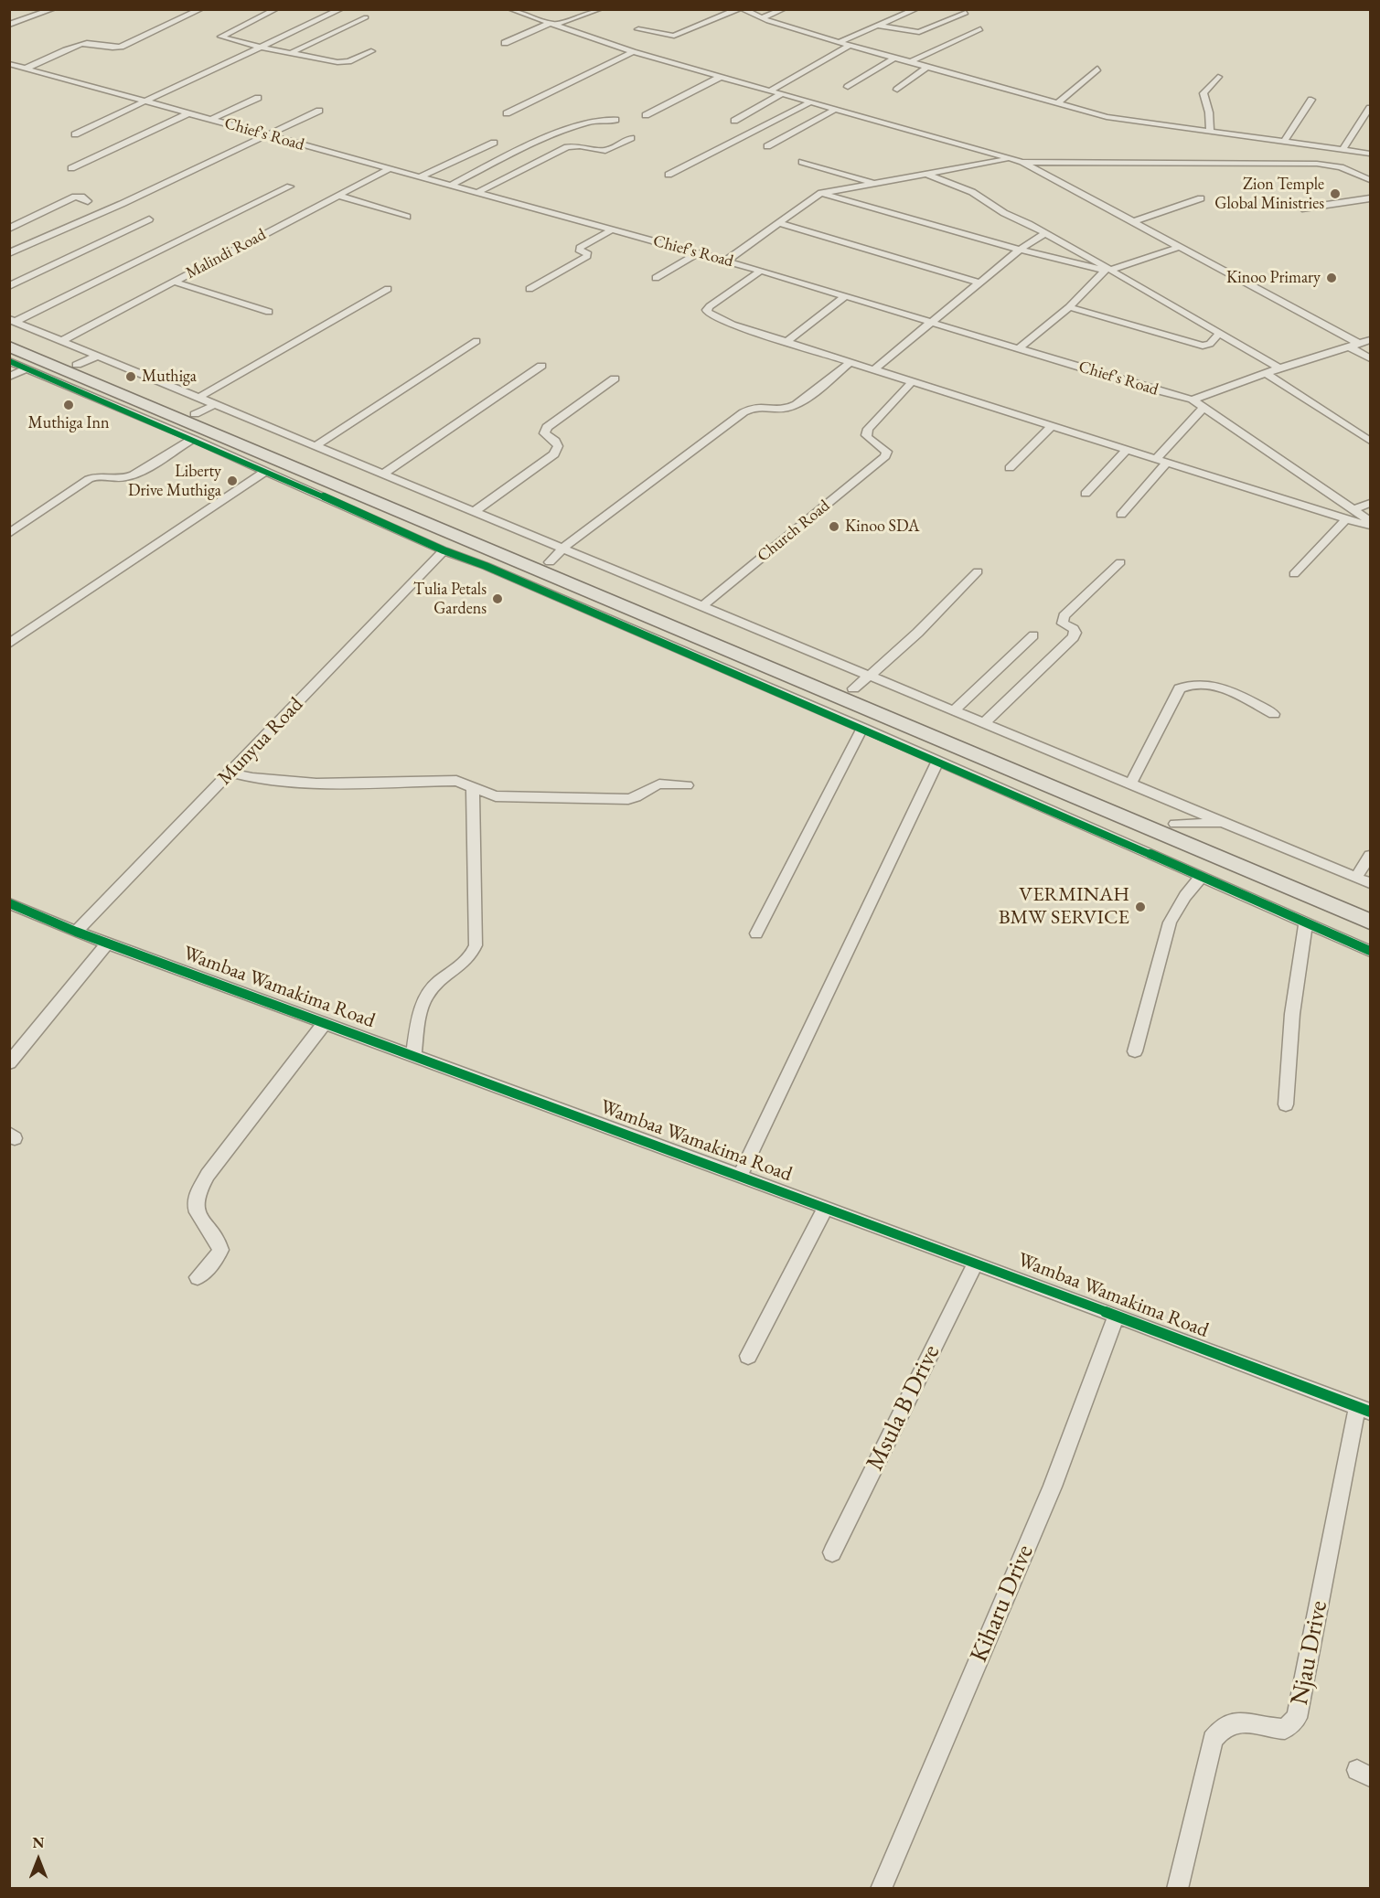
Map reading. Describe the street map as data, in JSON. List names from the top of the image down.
{
  "streets": {
    "street": [
      "Chief's Road",
      "Malindi Road",
      "Church Road",
      "Munyua Road",
      "Wambaa Wamakima Road",
      "Msula B Drive",
      "Kiharu Drive",
      "Njau Drive"
    ]
  },
  "crossings": [
    ["Chief's Road", "Malindi Road"],
    ["Munyua Road", "Wambaa Wamakima Road"],
    ["Wambaa Wamakima Road", "Msula B Drive"],
    ["Wambaa Wamakima Road", "Kiharu Drive"],
    ["Wambaa Wamakima Road", "Njau Drive"]
  ],
  "places": [
    "Zion Temple Global Ministries",
    "Kinoo Primary",
    "Muthiga",
    "Muthiga Inn",
    "Liberty Drive Muthiga",
    "Kinoo SDA",
    "Tulia Petals Gardens",
    "VERMINAH BMW SERVICE"
  ],
  "north": "top"
}
